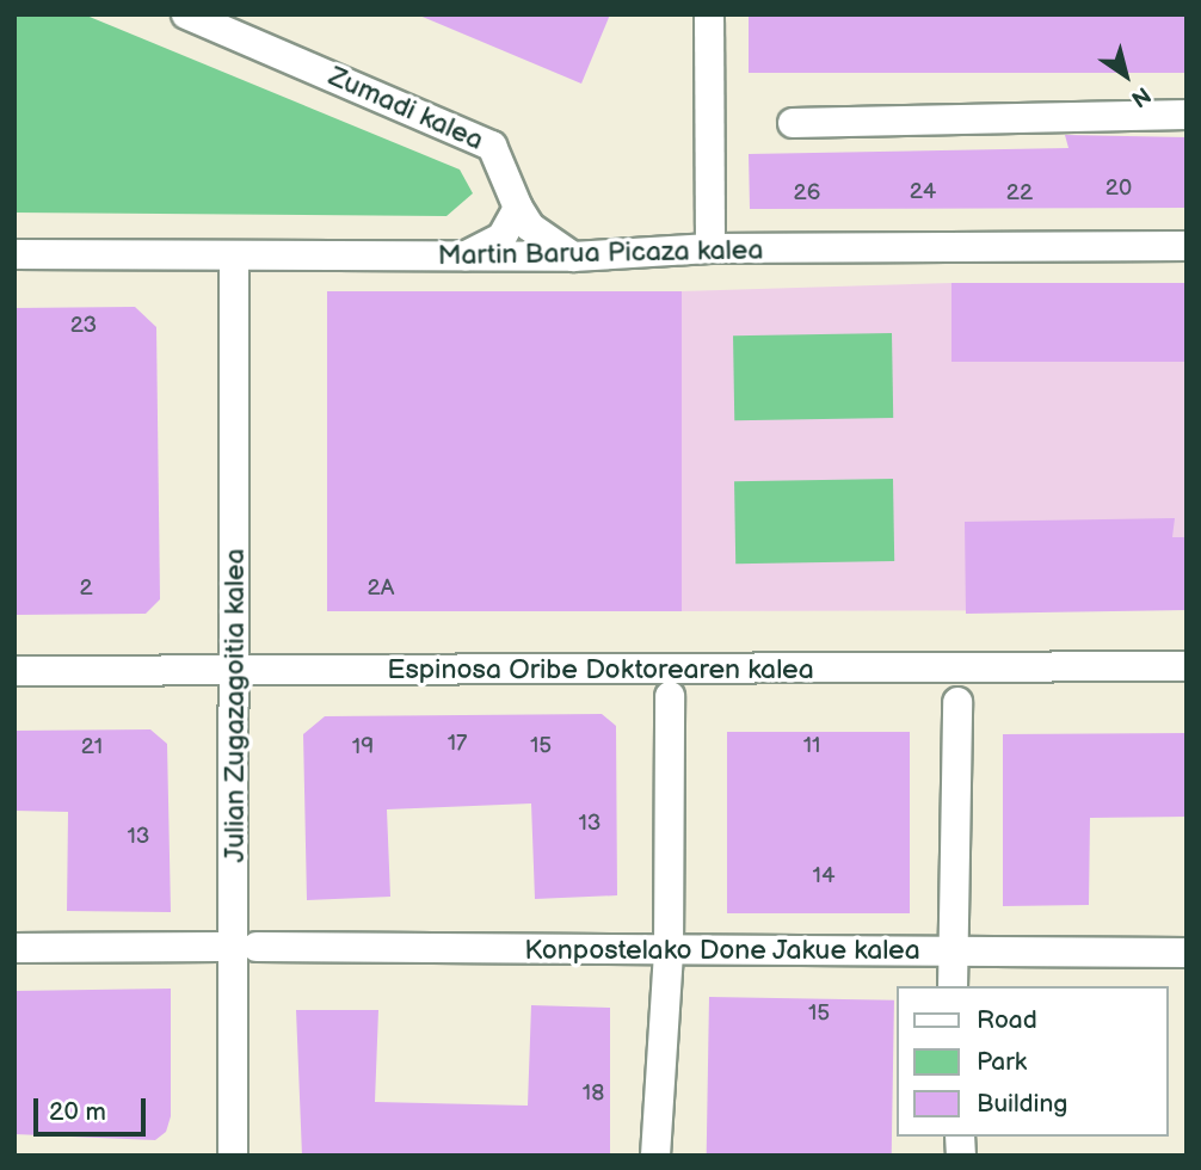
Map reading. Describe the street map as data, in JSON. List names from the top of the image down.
{
  "streets": {
    "street": [
      "Zumadi kalea",
      "Martin Barua Picaza kalea",
      "Espinosa Oribe Doktorearen kalea",
      "Julian Zugazagoitia kalea",
      "Konpostelako Done Jakue kalea"
    ]
  },
  "crossings": [
    ["Zumadi kalea", "Martin Barua Picaza kalea"],
    ["Martin Barua Picaza kalea", "Julian Zugazagoitia kalea"],
    ["Espinosa Oribe Doktorearen kalea", "Julian Zugazagoitia kalea"]
  ],
  "house_numbers": [
    "20",
    "24",
    "26",
    "22",
    "23",
    "2",
    "2A",
    "17",
    "15",
    "11",
    "21",
    "19",
    "13",
    "13",
    "14",
    "15",
    "18"
  ],
  "legend": ["Road", "Park", "Building"],
  "scale_bar": "20 m",
  "north": "bottom right"
}
